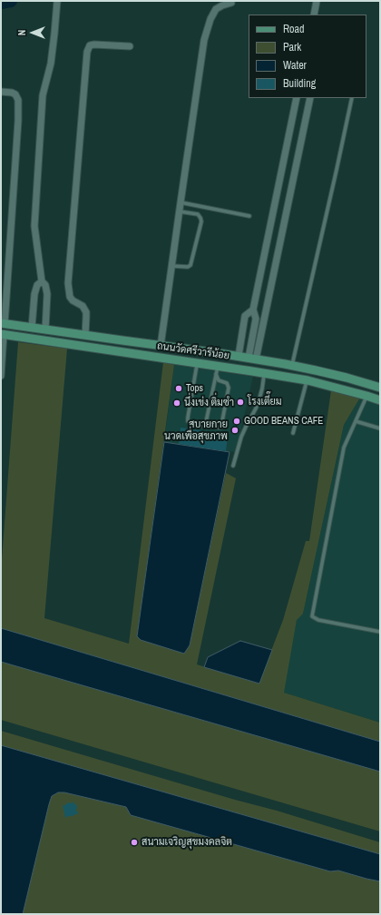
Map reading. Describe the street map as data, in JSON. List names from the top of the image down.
{
  "streets": {
    "main road": ["ถนนวัดศรีวารีน้อย"]
  },
  "places": [
    "Tops",
    "โรงเตี๊ยม",
    "นึ่งเข่ง ติ่มซำ",
    "GOOD BEANS CAFE",
    "สบายกาย นวดเพื่อสุขภาพ",
    "สนามเจริญสุขมงคลจิต"
  ],
  "legend": [
    "Road",
    "Park",
    "Water",
    "Building"
  ],
  "north": "left"
}
